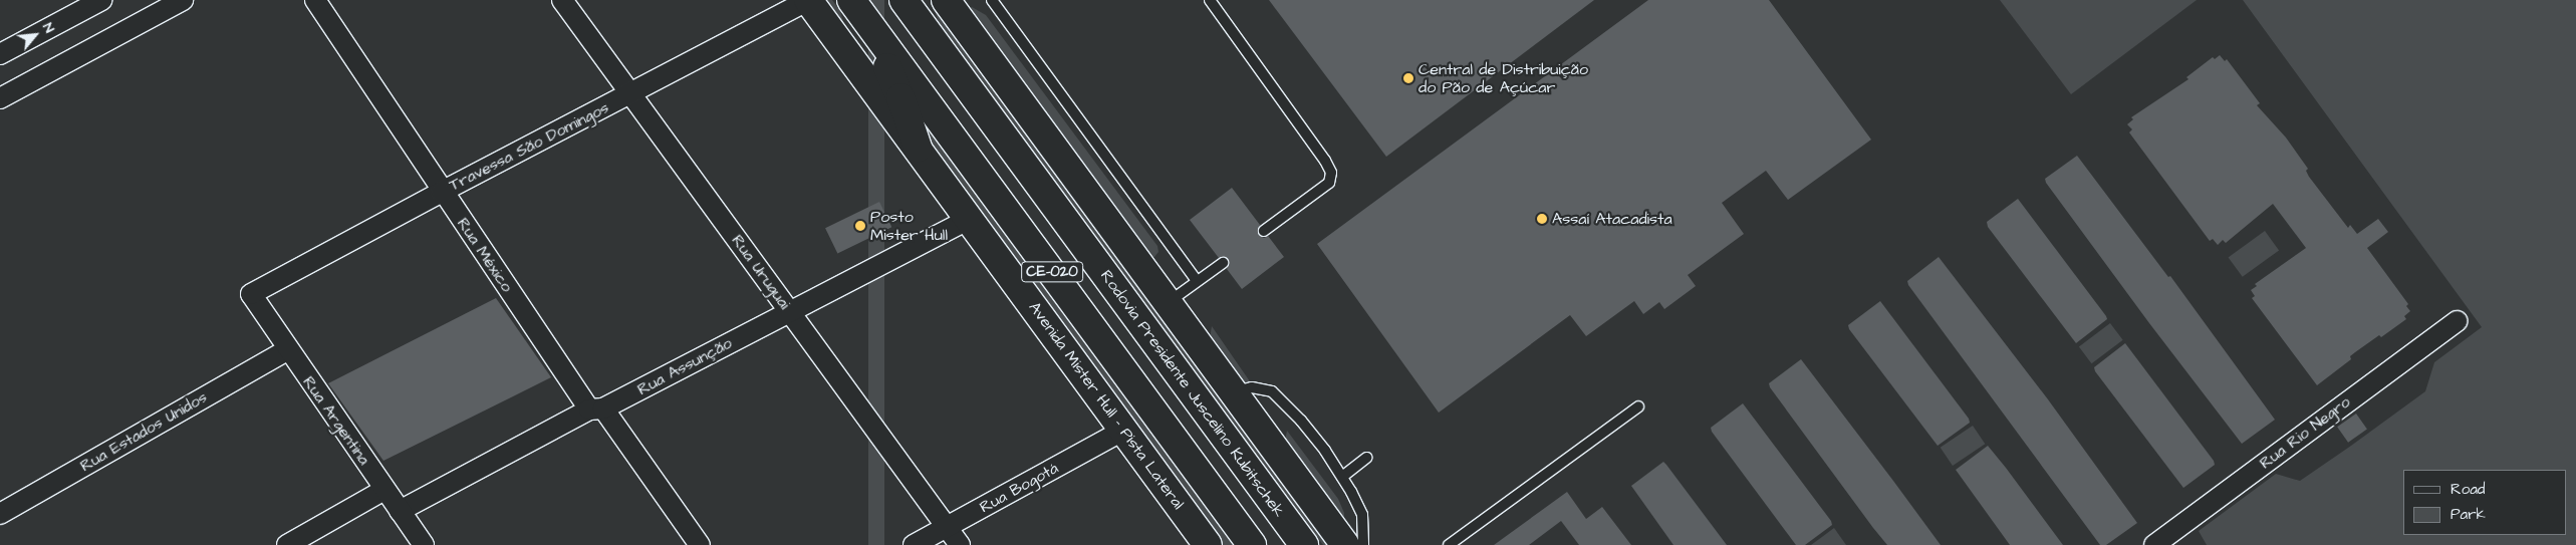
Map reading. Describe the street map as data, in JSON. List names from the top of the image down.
{
  "streets": {
    "main road": ["CE-020", "Rodovia Presidente Juscelino Kubitschek", "Avenida Mister Hull - Pista Lateral"],
    "street": [
      "Travessa São Domingos",
      "Rua México",
      "Rua Uruguai",
      "Rua Assunção",
      "Rua Argentina",
      "Rua Estados Unidos",
      "Rua Rio Negro",
      "Rua Bogotá"
    ]
  },
  "crossings": [
    ["Travessa São Domingos", "Rua México"],
    ["Travessa São Domingos", "Rua Uruguai"],
    ["Travessa São Domingos", "Avenida Mister Hull - Pista Lateral"],
    ["Travessa São Domingos", "Rua Argentina"],
    ["Rua México", "Rua Assunção"],
    ["Rua Uruguai", "Rua Assunção"],
    ["Rua Uruguai", "Rua Bogotá"],
    ["Rua Assunção", "Avenida Mister Hull - Pista Lateral"],
    ["Rua Assunção", "Rua Argentina"],
    ["Avenida Mister Hull - Pista Lateral", "Rua Bogotá"],
    ["Rua Argentina", "Rua Estados Unidos"]
  ],
  "places": ["Central de Distribuição do Pão de Açúcar", "Assaí Atacadista", "Posto Mister Hull"],
  "legend": ["Road", "Park"],
  "north": "top right"
}
